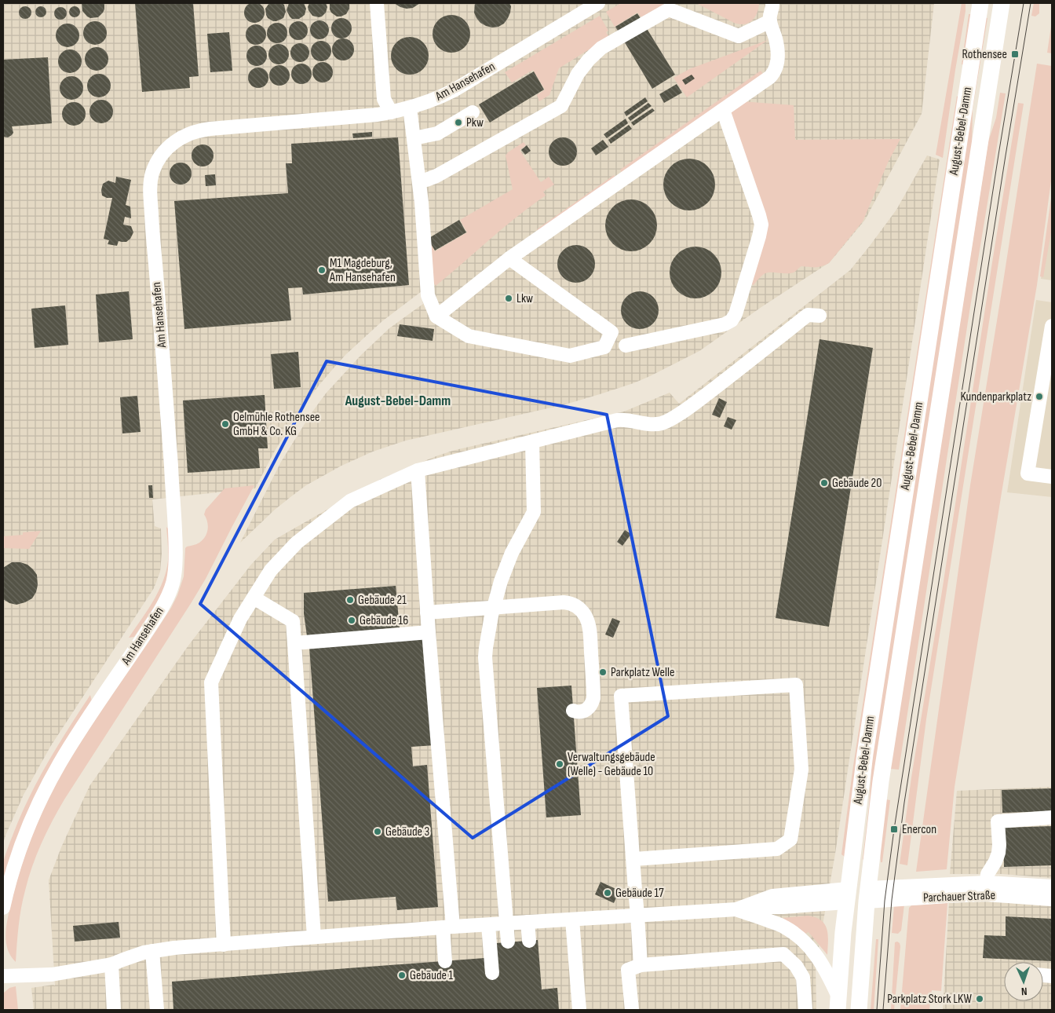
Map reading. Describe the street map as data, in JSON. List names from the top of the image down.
{
  "streets": {
    "main road": ["August-Bebel-Damm"],
    "street": ["Am Hansehafen", "Parchauer Straße"]
  },
  "crossings": [
    ["August-Bebel-Damm", "Parchauer Straße"]
  ],
  "districts": ["August-Bebel-Damm"],
  "places": {
    "transit": ["Rothensee", "Enercon"],
    "other": [
      "Pkw",
      "M1 Magdeburg, Am Hansehafen",
      "Lkw",
      "Kundenparkplatz",
      "Oelmühle Rothensee GmbH & Co. KG",
      "Gebäude 20",
      "Gebäude 21",
      "Gebäude 16",
      "Parkplatz Welle",
      "Verwaltungsgebäude (Welle) - Gebäude 10",
      "Gebäude 3",
      "Gebäude 17",
      "Gebäude 1",
      "Parkplatz Stork LKW"
    ]
  },
  "north": "bottom"
}
